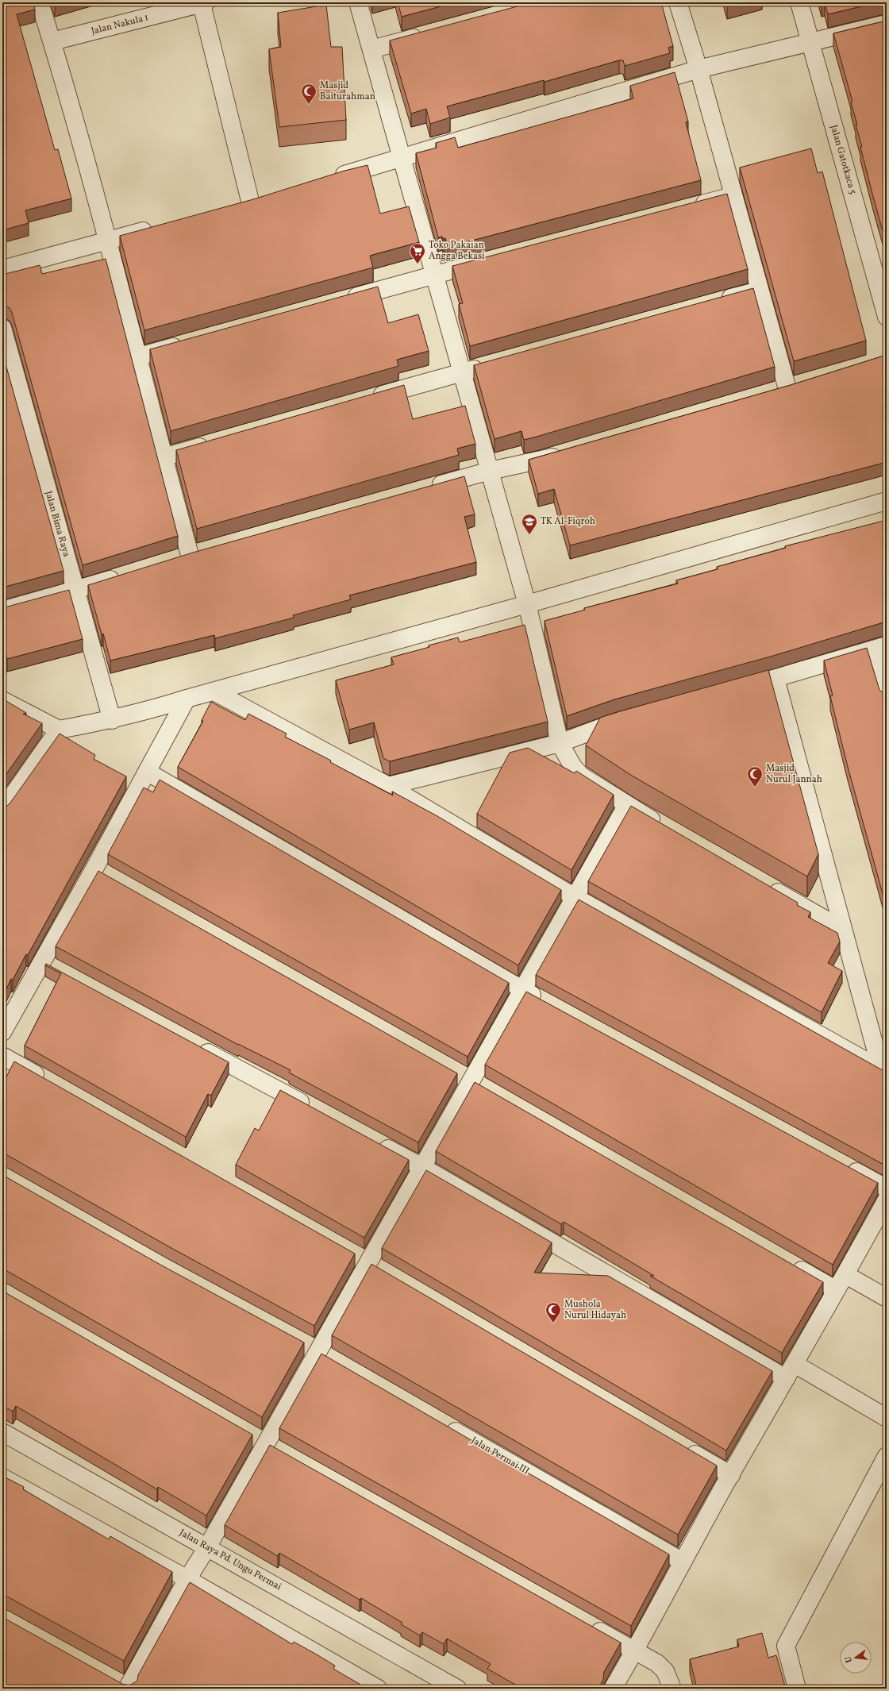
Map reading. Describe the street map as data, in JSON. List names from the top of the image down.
{
  "streets": {
    "street": [
      "Jalan Nakula 1",
      "Jalan Gatotkaca 5",
      "Jalan Bima Raya",
      "Jalan Permai III",
      "Jalan Raya Pd. Ungu Permai"
    ]
  },
  "places": {
    "mosque": ["Masjid Baiturahman", "Masjid Nurul Jannah", "Mushola Nurul Hidayah"],
    "supermarket": ["Toko Pakaian Angga Bekasi"],
    "school or university": ["TK Al-Fiqroh"]
  },
  "north": "left"
}
